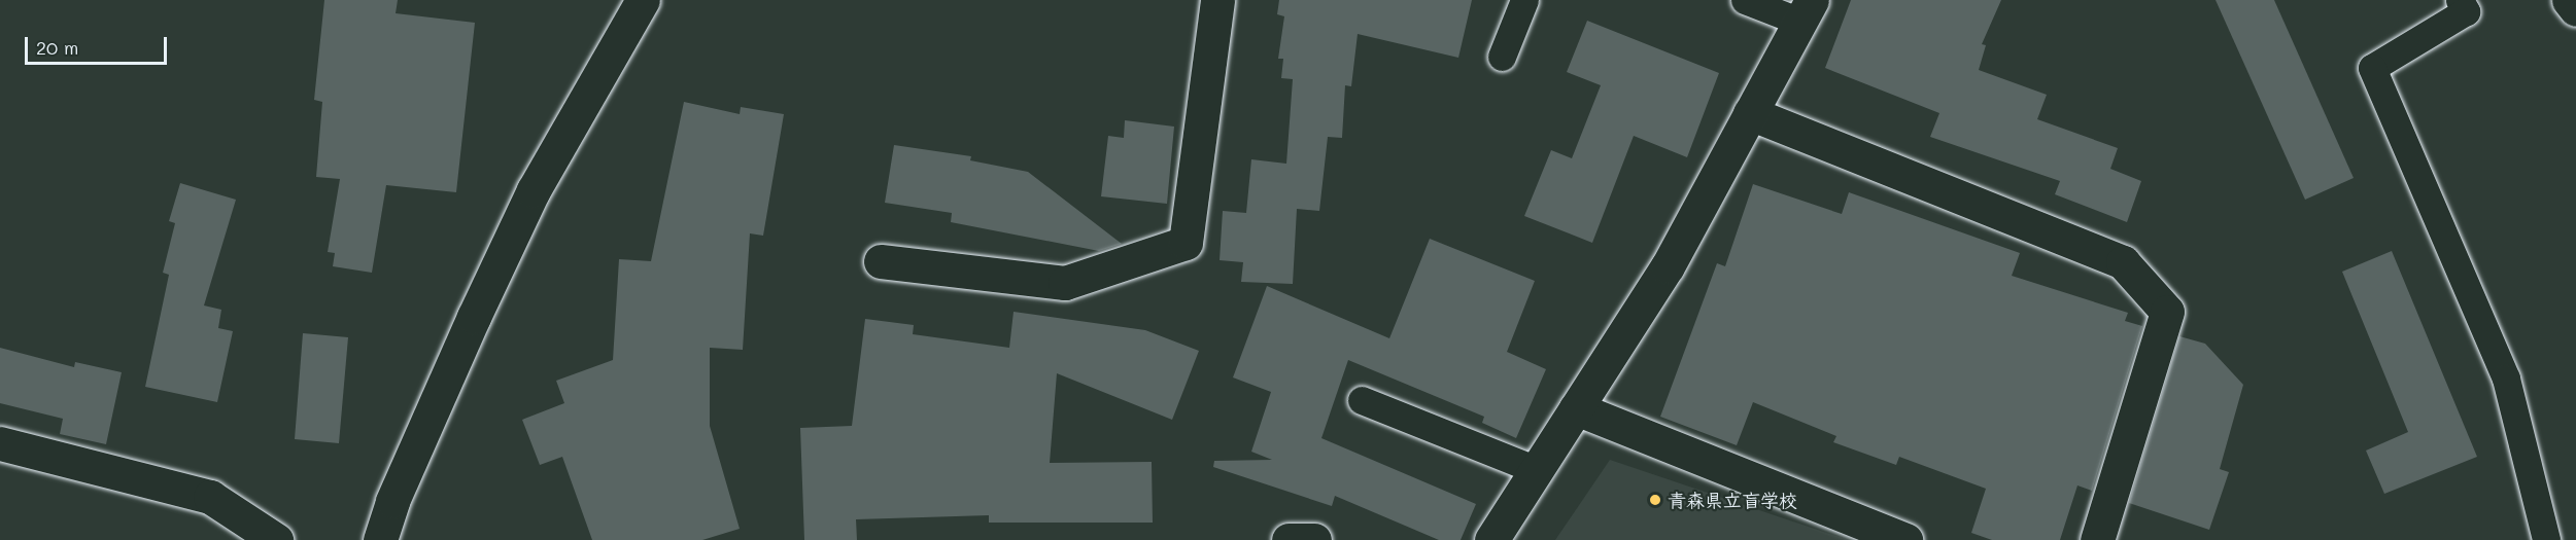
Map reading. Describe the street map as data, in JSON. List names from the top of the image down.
{
  "places": ["青森県立盲学校"],
  "scale_bar": "20 m"
}
